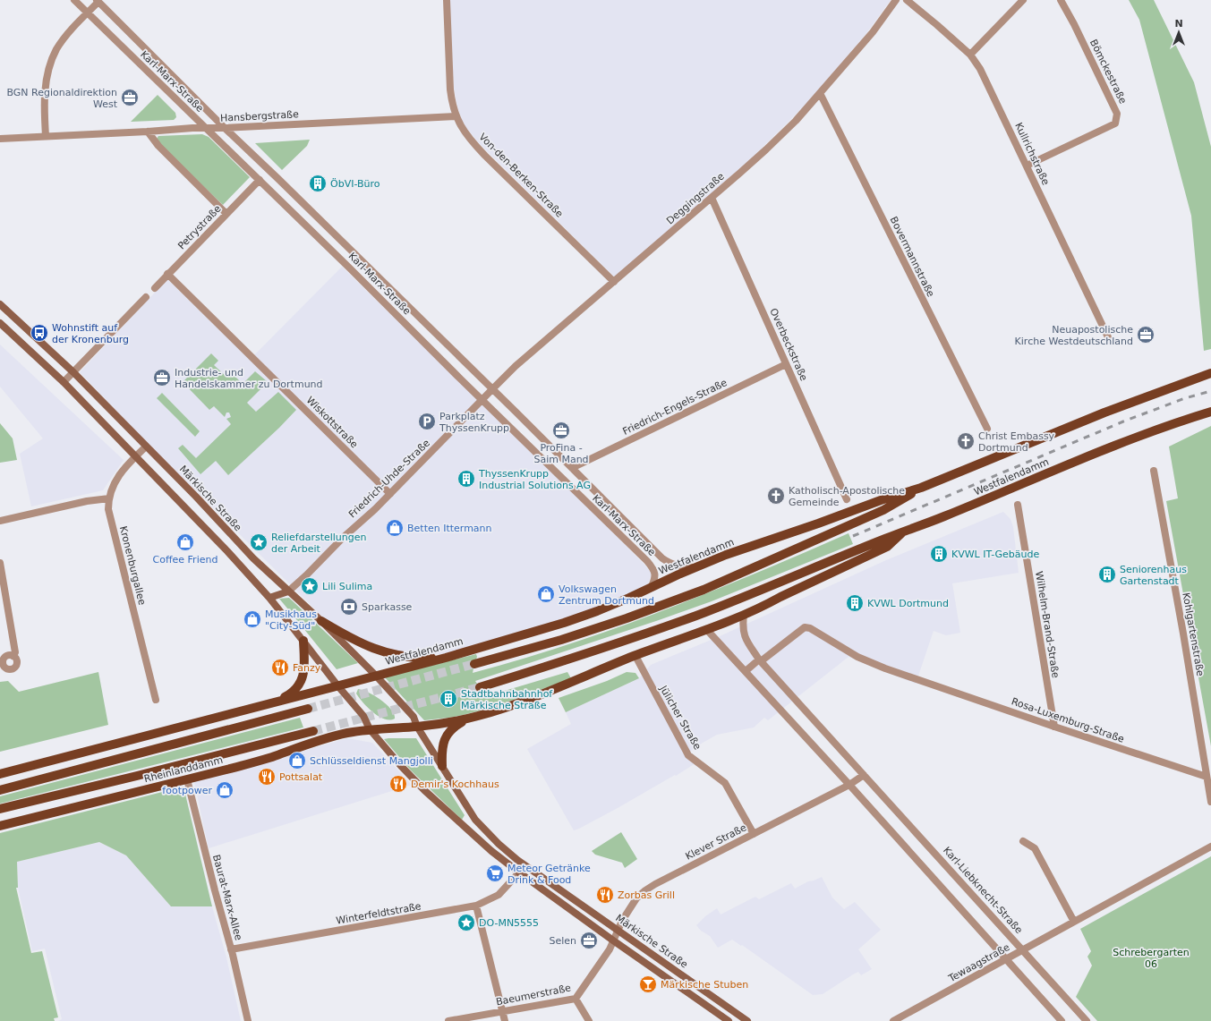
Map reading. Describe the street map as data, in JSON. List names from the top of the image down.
{
  "streets": {
    "main road": ["Westfalendamm", "Märkische Straße", "Rheinlanddamm"],
    "street": [
      "Bömckestraße",
      "Karl-Marx-Straße",
      "Hansbergstraße",
      "Kullrichstraße",
      "Von-den-Berken-Straße",
      "Deggingstraße",
      "Petrystraße",
      "Bovermannstraße",
      "Overbeckstraße",
      "Friedrich-Engels-Straße",
      "Wiskottstraße",
      "Friedrich-Uhde-Straße",
      "Kronenburgallee",
      "Wilhelm-Brand-Straße",
      "Kohlgartenstraße",
      "Jülicher Straße",
      "Rosa-Luxemburg-Straße",
      "Klever Straße",
      "Karl-Liebknecht-Straße",
      "Baurat-Marx-Allee",
      "Winterfeldtstraße",
      "Tewaagstraße",
      "Baeumerstraße"
    ]
  },
  "crossings": [
    ["Bömckestraße", "Kullrichstraße"],
    ["Karl-Marx-Straße", "Hansbergstraße"],
    ["Karl-Marx-Straße", "Deggingstraße"],
    ["Karl-Marx-Straße", "Petrystraße"],
    ["Karl-Marx-Straße", "Friedrich-Engels-Straße"],
    ["Karl-Marx-Straße", "Westfalendamm"],
    ["Karl-Marx-Straße", "Friedrich-Uhde-Straße"],
    ["Hansbergstraße", "Von-den-Berken-Straße"],
    ["Von-den-Berken-Straße", "Deggingstraße"],
    ["Deggingstraße", "Bovermannstraße"],
    ["Deggingstraße", "Overbeckstraße"],
    ["Deggingstraße", "Friedrich-Uhde-Straße"],
    ["Petrystraße", "Wiskottstraße"],
    ["Overbeckstraße", "Friedrich-Engels-Straße"],
    ["Wiskottstraße", "Friedrich-Uhde-Straße"],
    ["Westfalendamm", "Märkische Straße"],
    ["Westfalendamm", "Jülicher Straße"],
    ["Westfalendamm", "Rheinlanddamm"],
    ["Westfalendamm", "Karl-Liebknecht-Straße"],
    ["Friedrich-Uhde-Straße", "Märkische Straße"],
    ["Märkische Straße", "Kronenburgallee"],
    ["Märkische Straße", "Rheinlanddamm"],
    ["Märkische Straße", "Klever Straße"],
    ["Wilhelm-Brand-Straße", "Rosa-Luxemburg-Straße"],
    ["Kohlgartenstraße", "Rosa-Luxemburg-Straße"],
    ["Jülicher Straße", "Klever Straße"],
    ["Rosa-Luxemburg-Straße", "Karl-Liebknecht-Straße"],
    ["Rheinlanddamm", "Baurat-Marx-Allee"],
    ["Klever Straße", "Baeumerstraße"],
    ["Karl-Liebknecht-Straße", "Tewaagstraße"],
    ["Baurat-Marx-Allee", "Winterfeldtstraße"]
  ],
  "parks": ["Schrebergarten 06"],
  "places": {
    "office": [
      "BGN Regionaldirektion West",
      "Neuapostolische Kirche Westdeutschland",
      "Industrie- und Handelskammer zu Dortmund",
      "ProFina - Saim Mand",
      "Selen"
    ],
    "building": [
      "ÖbVI-Büro",
      "ThyssenKrupp Industrial Solutions AG",
      "KVWL IT-Gebäude",
      "Seniorenhaus Gartenstadt",
      "KVWL Dortmund",
      "Stadtbahnbahnhof Märkische Straße"
    ],
    "bus stop": ["Wohnstift auf der Kronenburg"],
    "parking": ["Parkplatz ThyssenKrupp"],
    "church": ["Christ Embassy Dortmund", "Katholisch-Apostolische Gemeinde"],
    "shop": [
      "Betten Ittermann",
      "Coffee Friend",
      "Volkswagen Zentrum Dortmund",
      "Musikhaus \"City-Süd\"",
      "Schlüsseldienst Mangjolli",
      "footpower"
    ],
    "place": ["Reliefdarstellungen der Arbeit", "Lili Sulima", "DO-MN5555"],
    "bank": ["Sparkasse"],
    "restaurant": [
      "Fanzy",
      "Pottsalat",
      "Demir's Kochhaus",
      "Zorbas Grill"
    ],
    "supermarket": ["Meteor Getränke Drink & Food"],
    "bar": ["Märkische Stuben"]
  },
  "north": "top"
}
